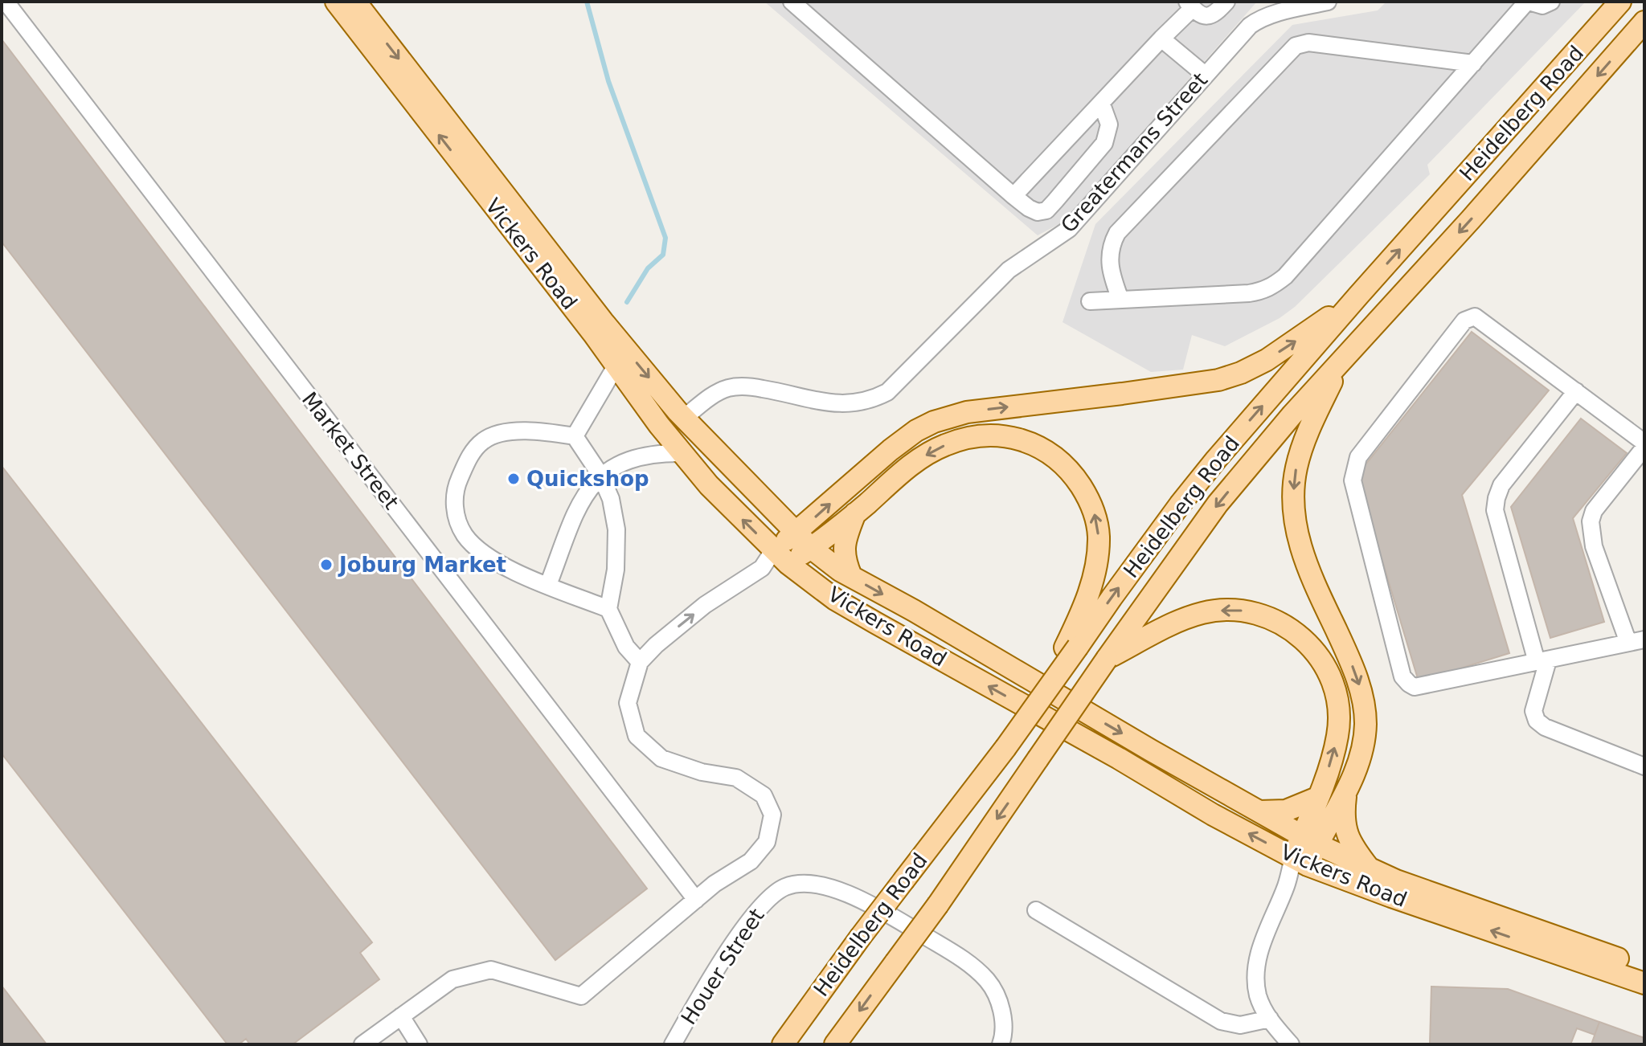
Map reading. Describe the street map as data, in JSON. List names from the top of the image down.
{
  "streets": {
    "main road": ["Heidelberg Road", "Vickers Road"],
    "street": ["Greatermans Street", "Market Street", "Houer Street"]
  },
  "crossings": [
    ["Greatermans Street", "Vickers Road"]
  ],
  "places": ["Quickshop", "Joburg Market"]
}
